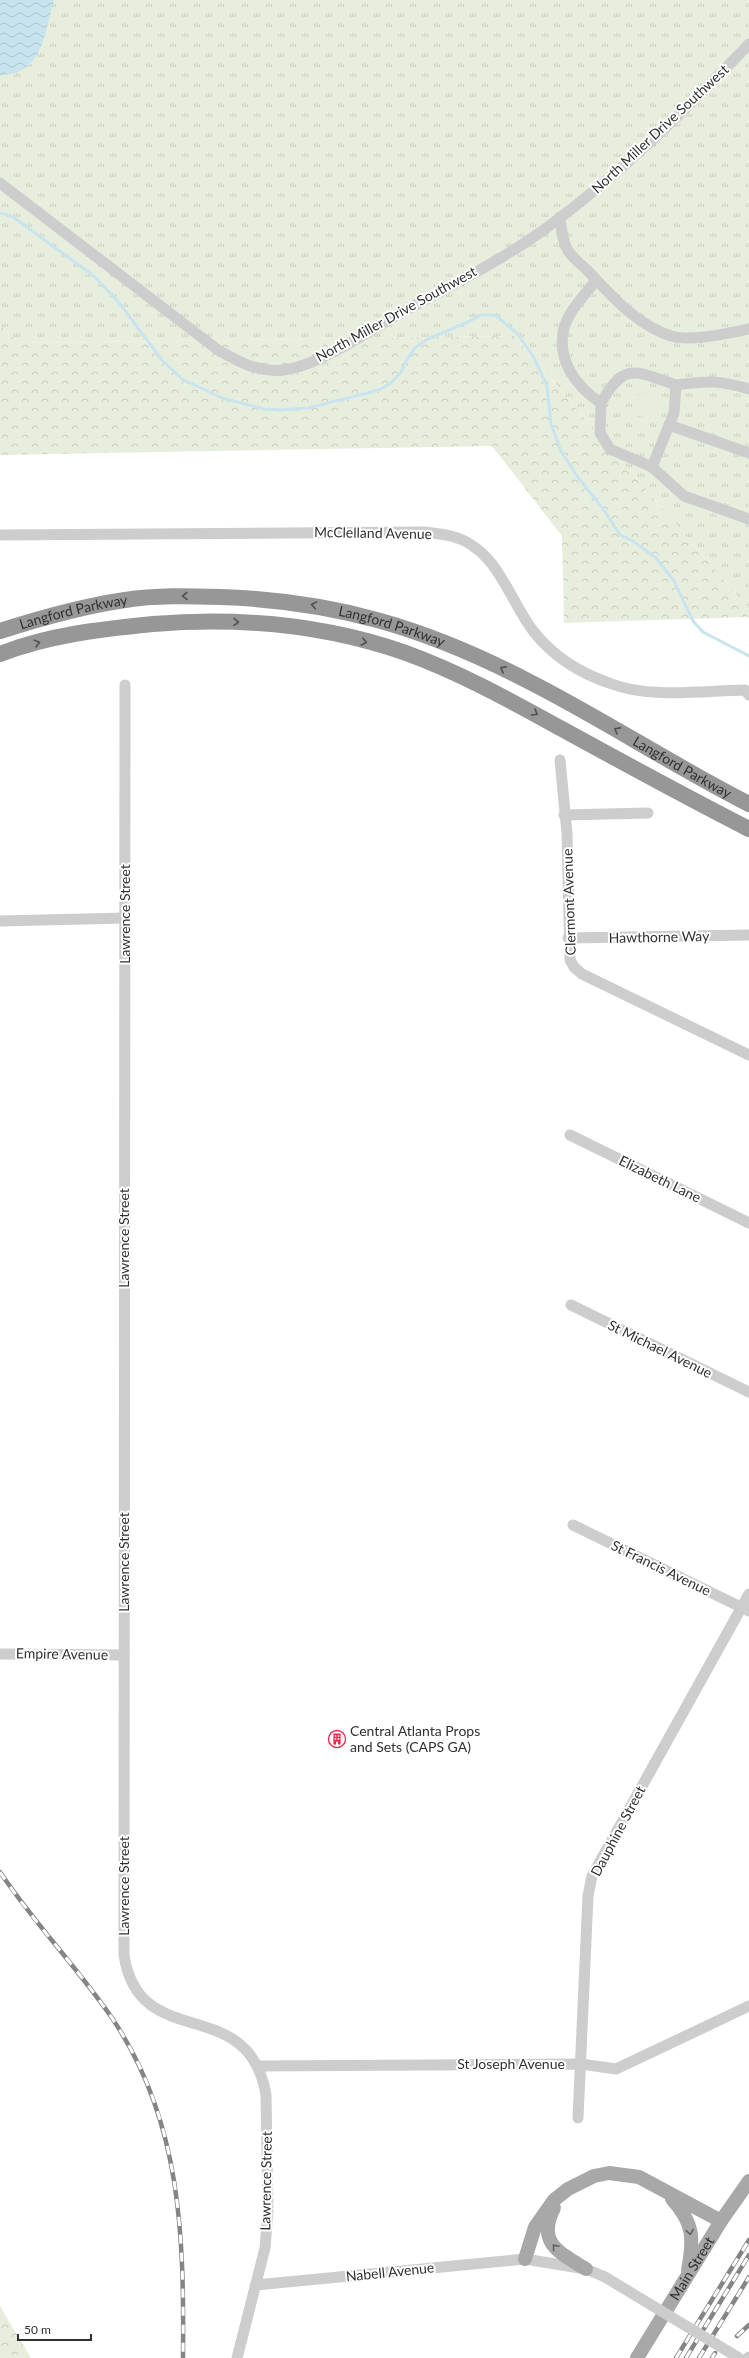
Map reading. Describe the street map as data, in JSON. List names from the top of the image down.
{
  "streets": {
    "highway": ["Langford Parkway"],
    "main road": ["Main Street"],
    "street": [
      "North Miller Drive Southwest",
      "McClelland Avenue",
      "Clermont Avenue",
      "Lawrence Street",
      "Hawthorne Way",
      "Elizabeth Lane",
      "St Michael Avenue",
      "St Francis Avenue",
      "Empire Avenue",
      "Dauphine Street",
      "St Joseph Avenue",
      "Nabell Avenue"
    ]
  },
  "crossings": [
    ["Clermont Avenue", "Hawthorne Way"],
    ["Lawrence Street", "Empire Avenue"],
    ["Lawrence Street", "St Joseph Avenue"],
    ["Lawrence Street", "Nabell Avenue"],
    ["St Francis Avenue", "Dauphine Street"],
    ["Dauphine Street", "St Joseph Avenue"]
  ],
  "places": {
    "building": ["Central Atlanta Props and Sets (CAPS GA)"]
  },
  "scale_bar": "50 m"
}
